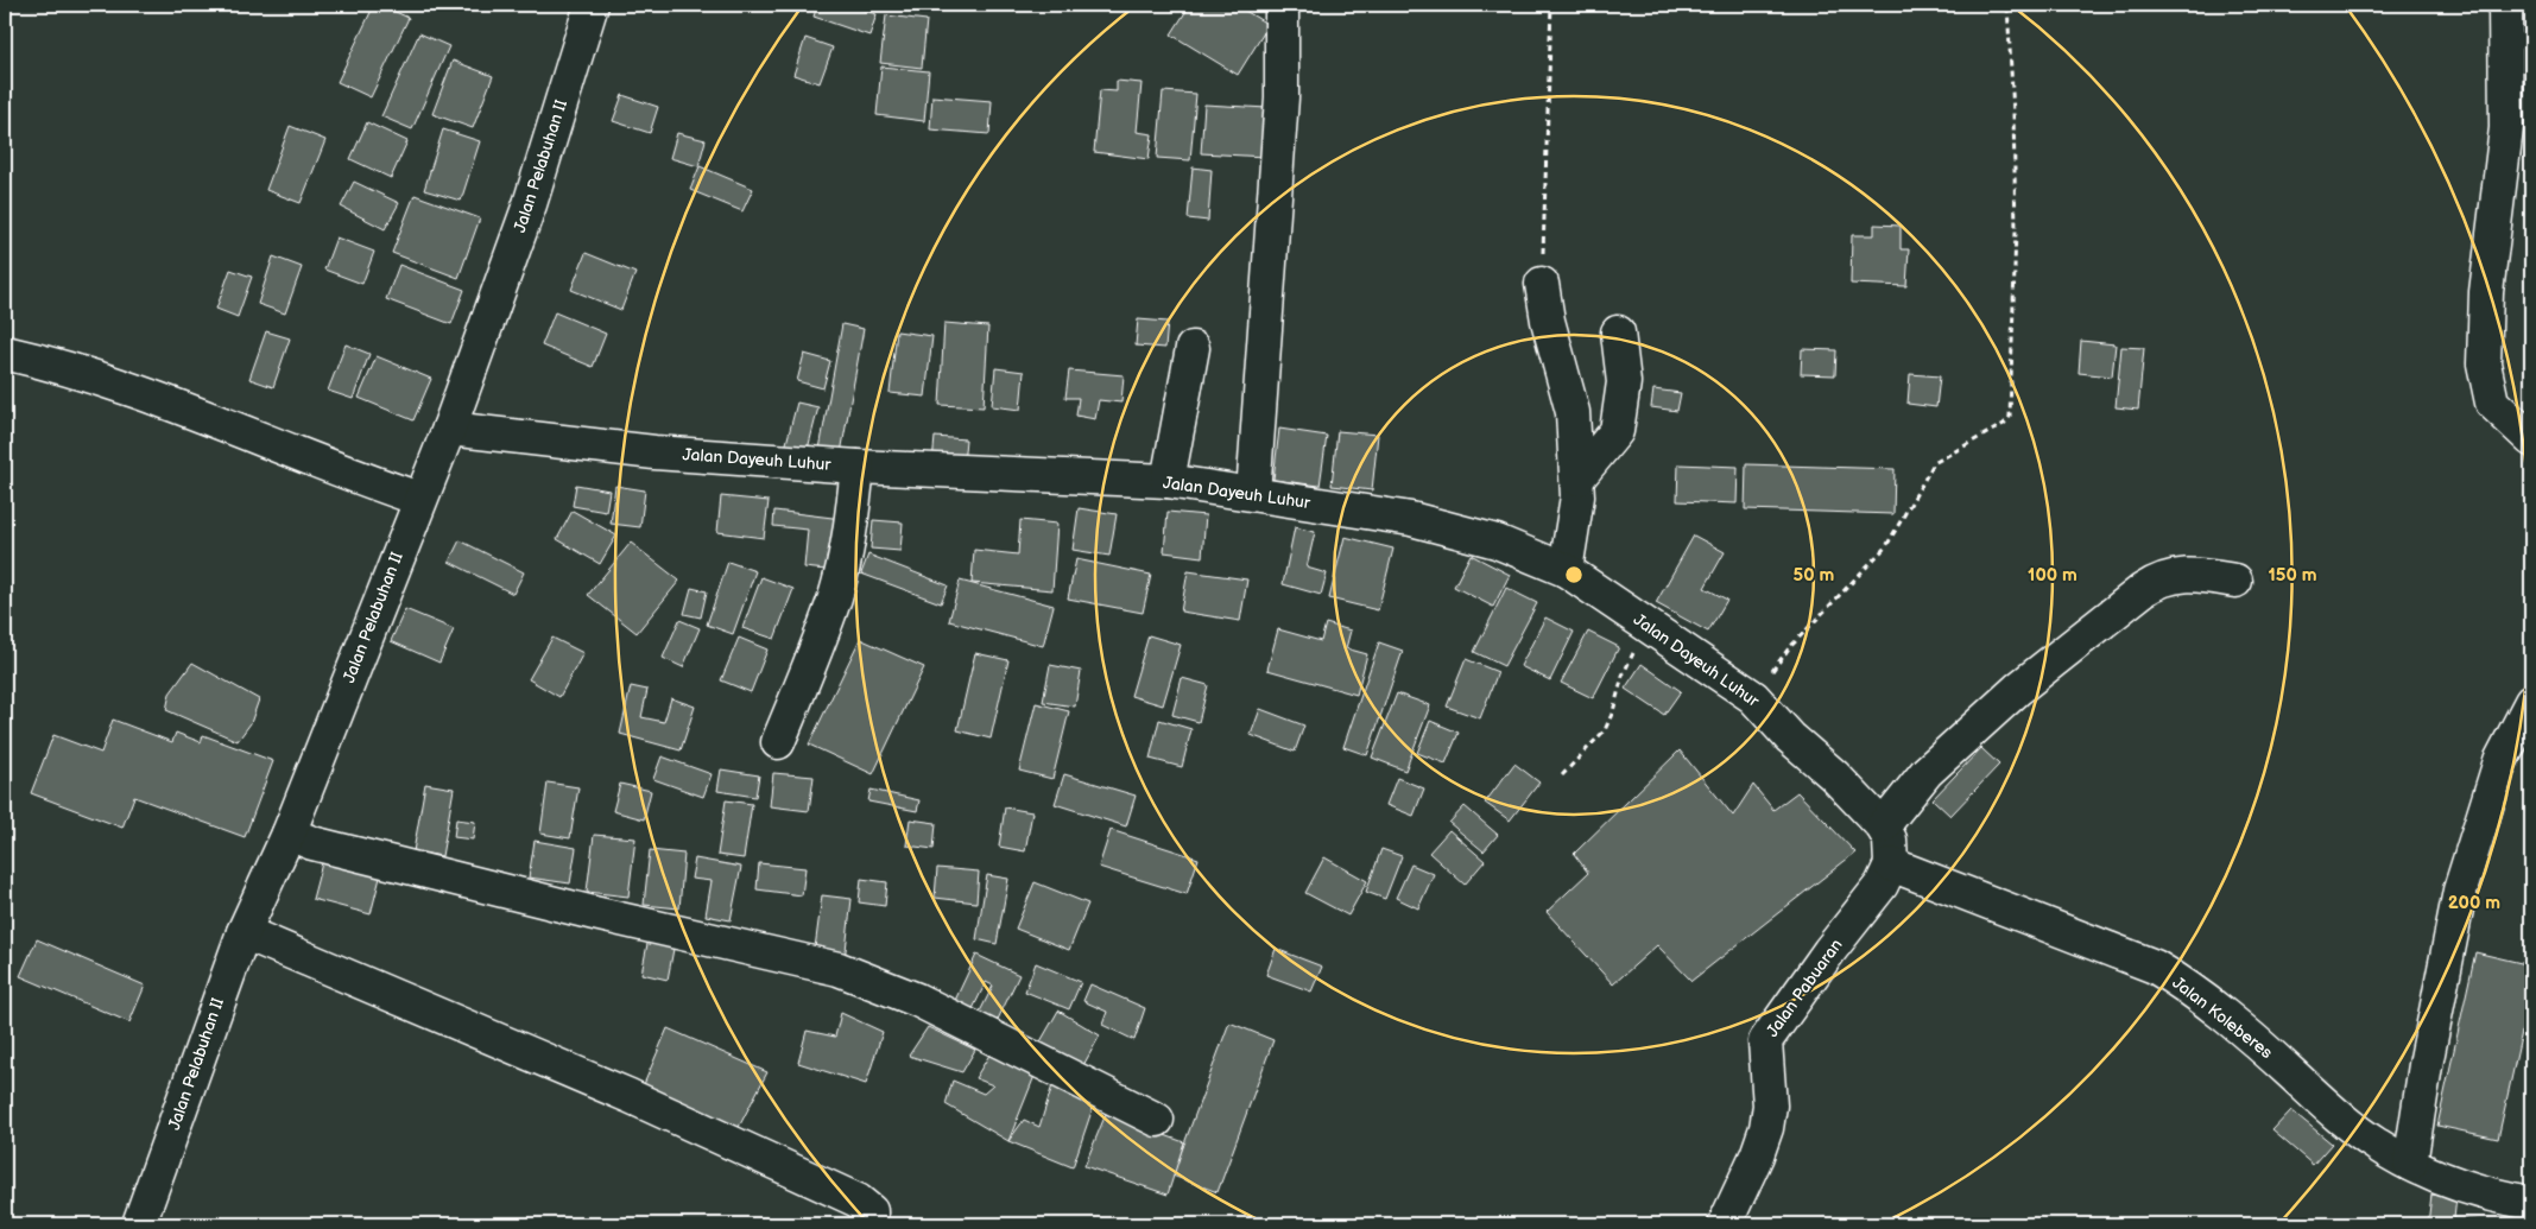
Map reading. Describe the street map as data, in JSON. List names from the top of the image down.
{
  "streets": {
    "street": [
      "Jalan Pelabuhan II",
      "Jalan Dayeuh Luhur",
      "Jalan Pabuaran",
      "Jalan Koleberes"
    ]
  },
  "crossings": [
    ["Jalan Pelabuhan II", "Jalan Dayeuh Luhur"],
    ["Jalan Dayeuh Luhur", "Jalan Pabuaran"],
    ["Jalan Dayeuh Luhur", "Jalan Koleberes"],
    ["Jalan Pabuaran", "Jalan Koleberes"]
  ],
  "rings": [
    "50 m",
    "100 m",
    "150 m",
    "200 m"
  ]
}
